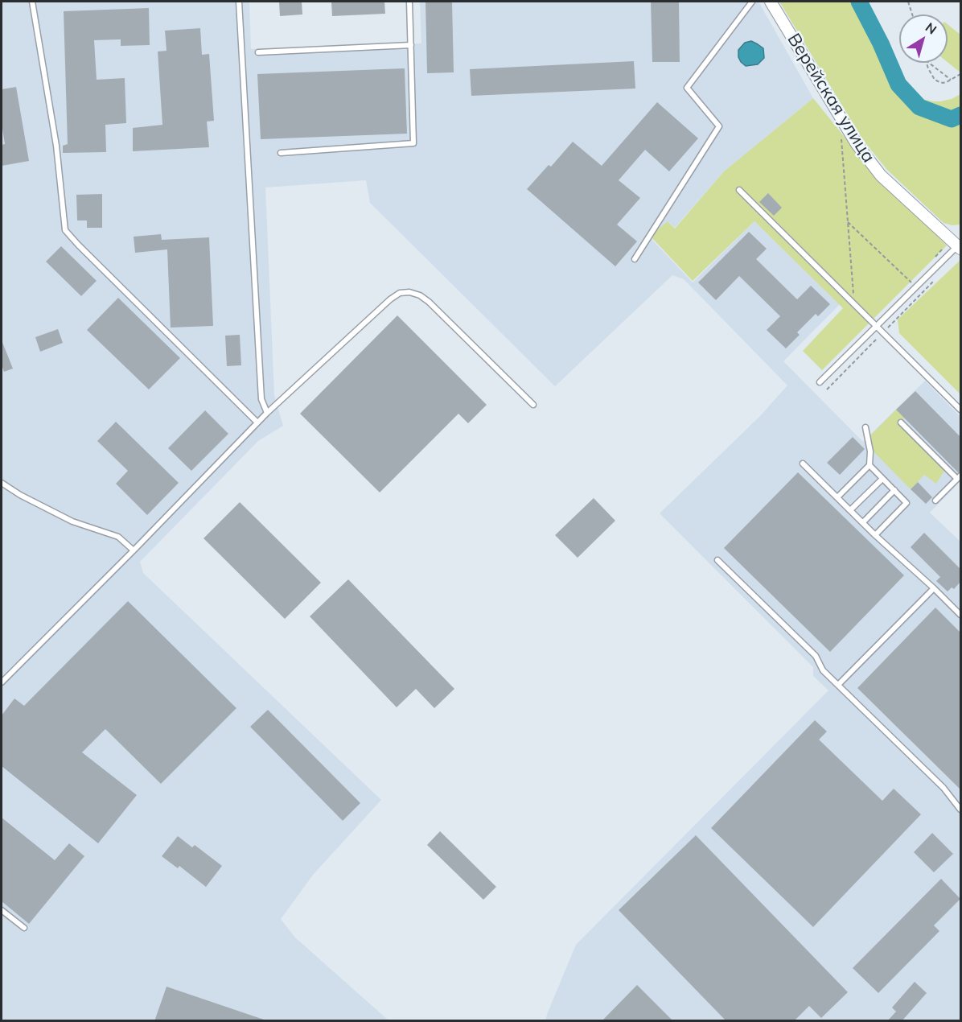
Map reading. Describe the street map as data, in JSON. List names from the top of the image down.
{
  "streets": {
    "street": ["Верейская улица"]
  },
  "north": "top right"
}
